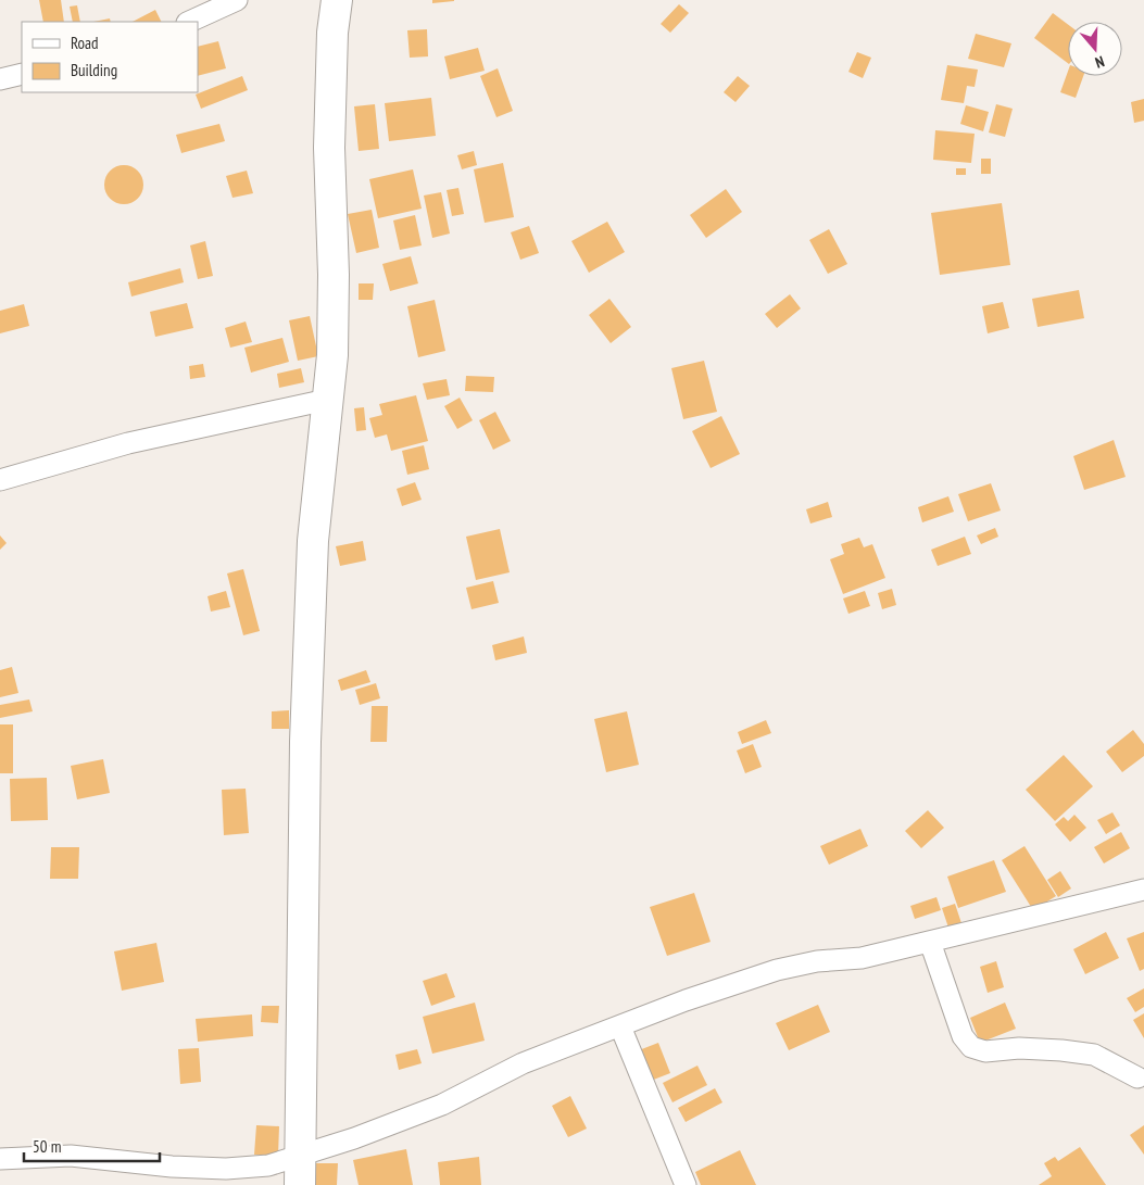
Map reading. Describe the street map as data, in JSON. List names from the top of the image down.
{
  "legend": ["Road", "Building"],
  "scale_bar": "50 m",
  "north": "bottom"
}
